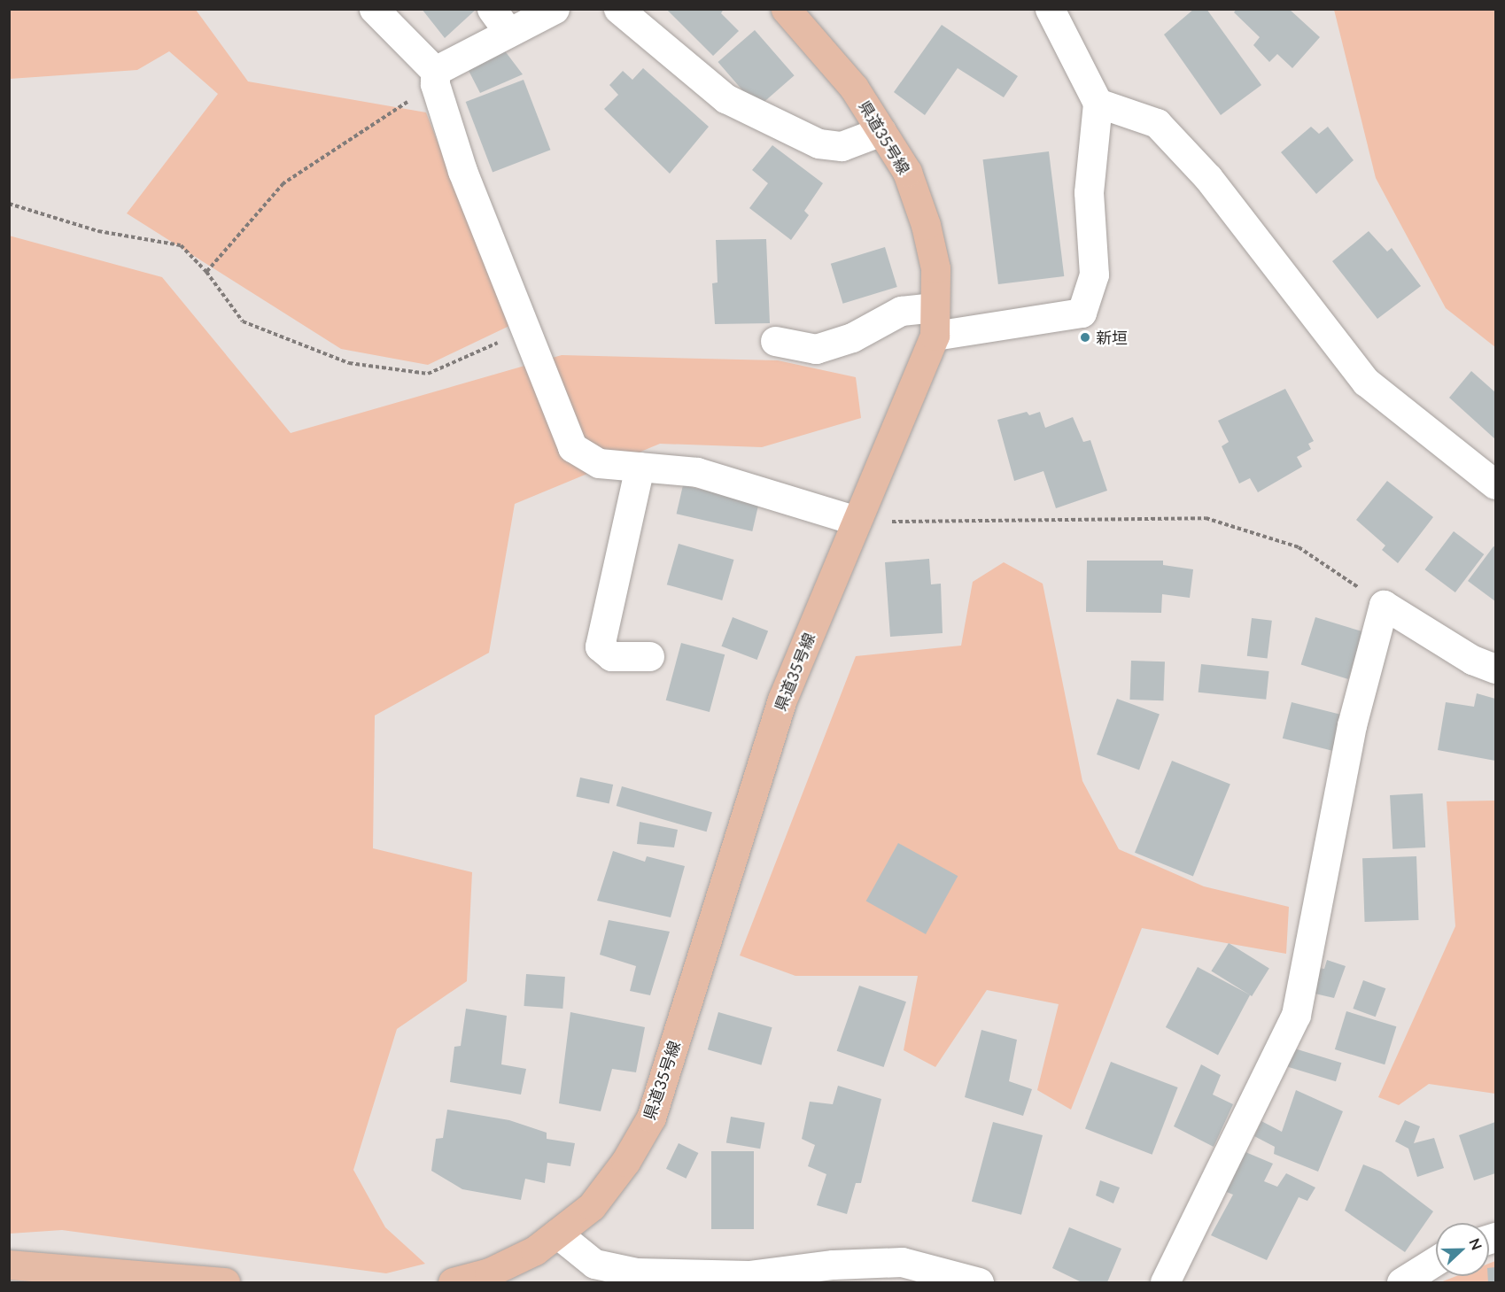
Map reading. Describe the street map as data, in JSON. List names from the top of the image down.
{
  "streets": {
    "main road": ["県道35号線"]
  },
  "places": ["新垣"],
  "north": "right"
}
